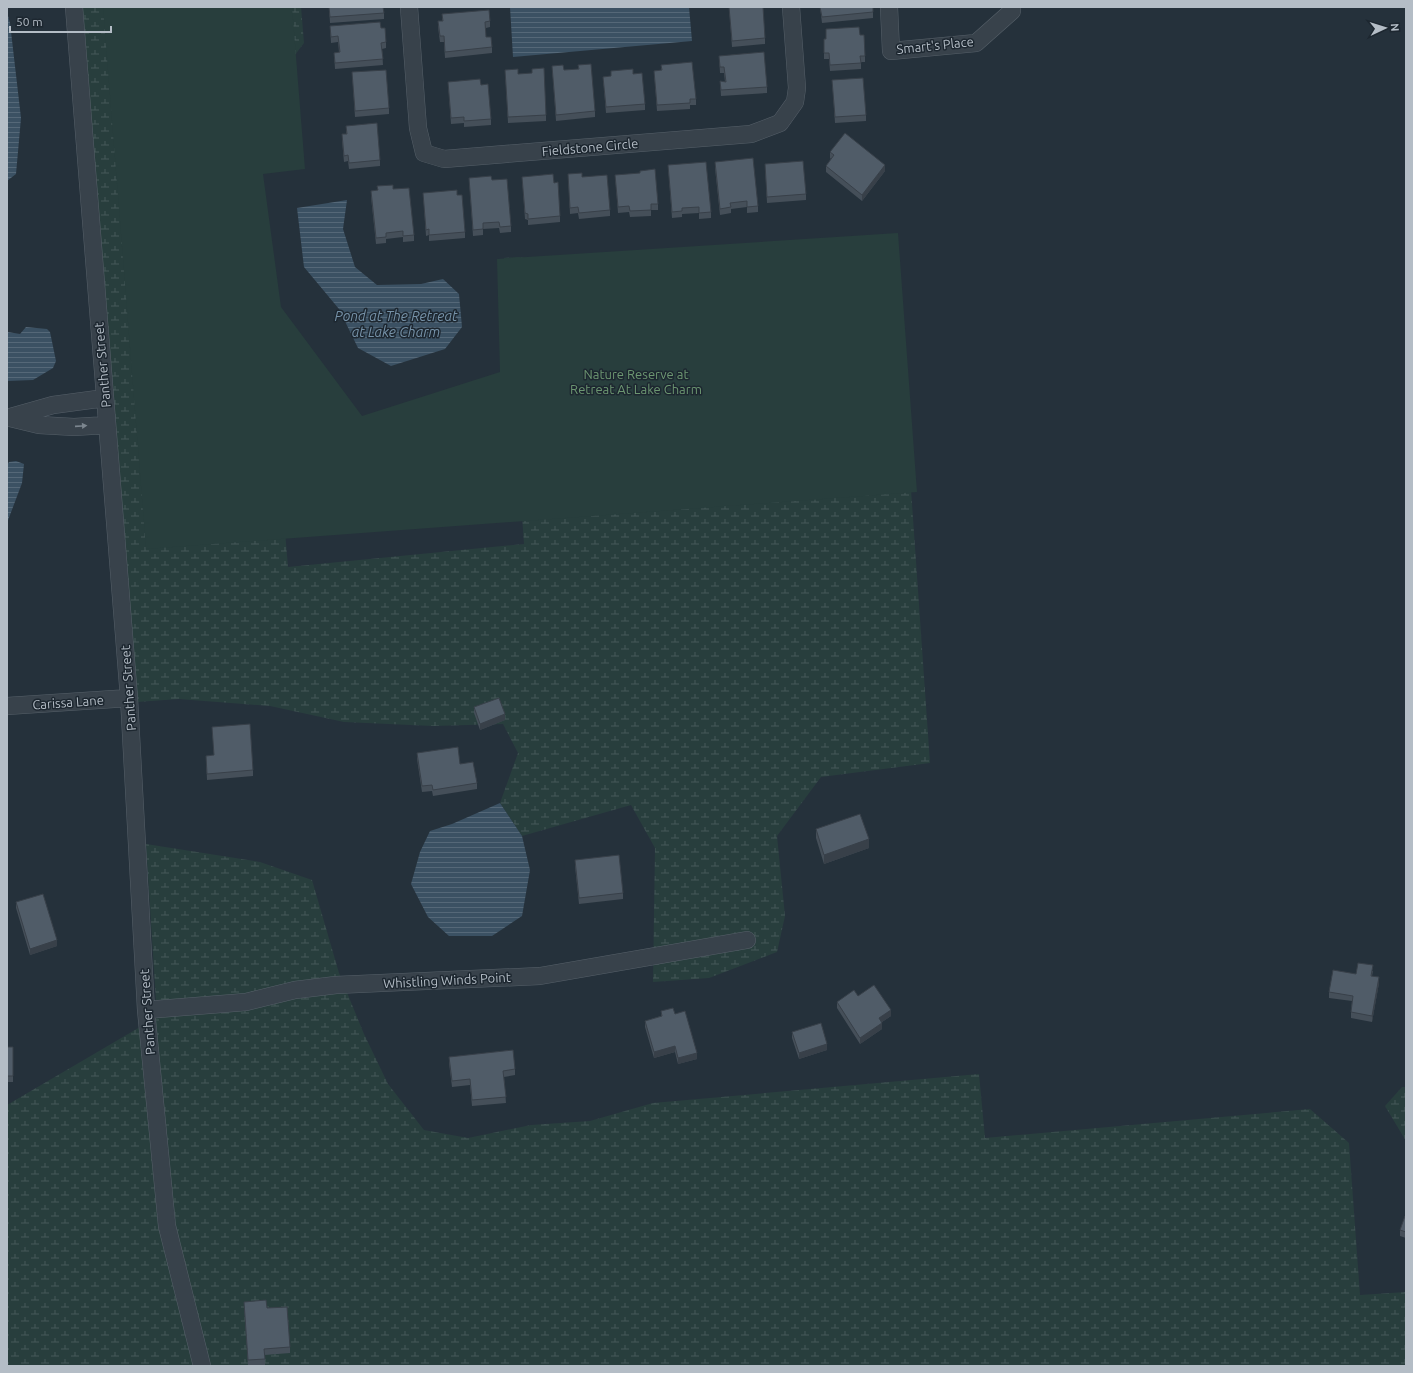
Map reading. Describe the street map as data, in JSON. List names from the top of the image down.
{
  "streets": {
    "street": [
      "Smart's Place",
      "Fieldstone Circle",
      "Panther Street",
      "Carissa Lane",
      "Whistling Winds Point"
    ]
  },
  "crossings": [
    ["Panther Street", "Carissa Lane"],
    ["Panther Street", "Whistling Winds Point"]
  ],
  "water": ["Pond at The Retreat at Lake Charm"],
  "parks": ["Nature Reserve at Retreat At Lake Charm"],
  "scale_bar": "50 m",
  "north": "right"
}
